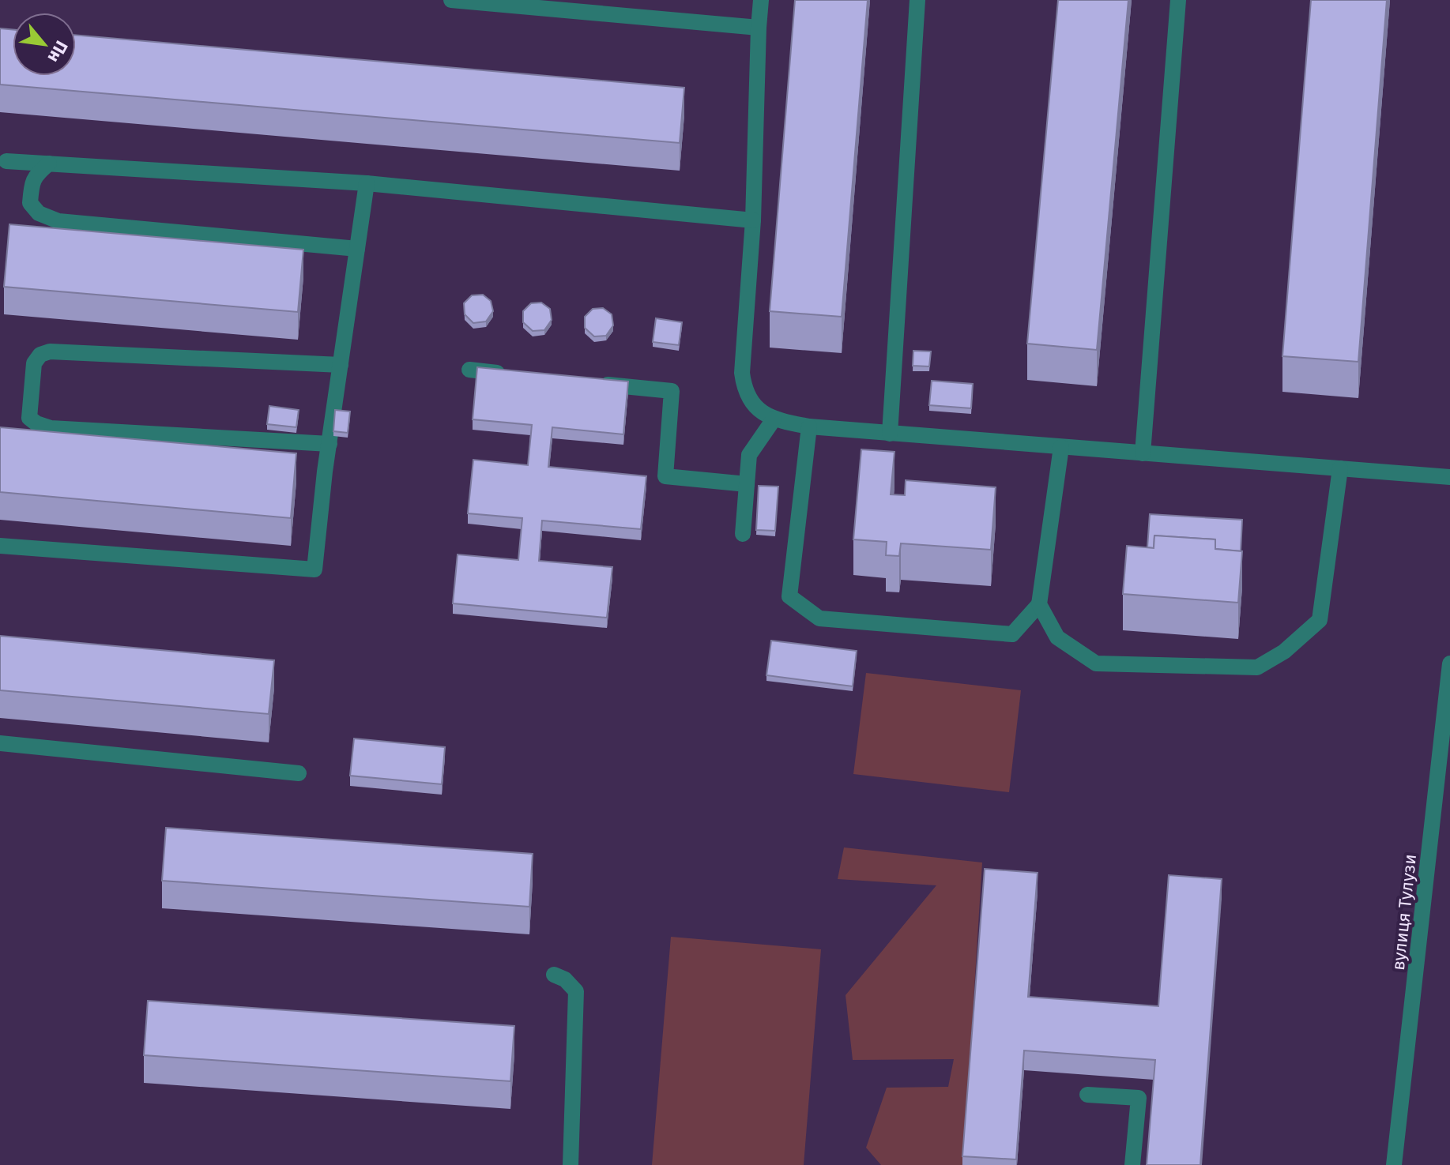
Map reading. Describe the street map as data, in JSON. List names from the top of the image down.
{
  "streets": {
    "street": ["вулиця Тулузи"]
  },
  "north": "bottom right"
}
